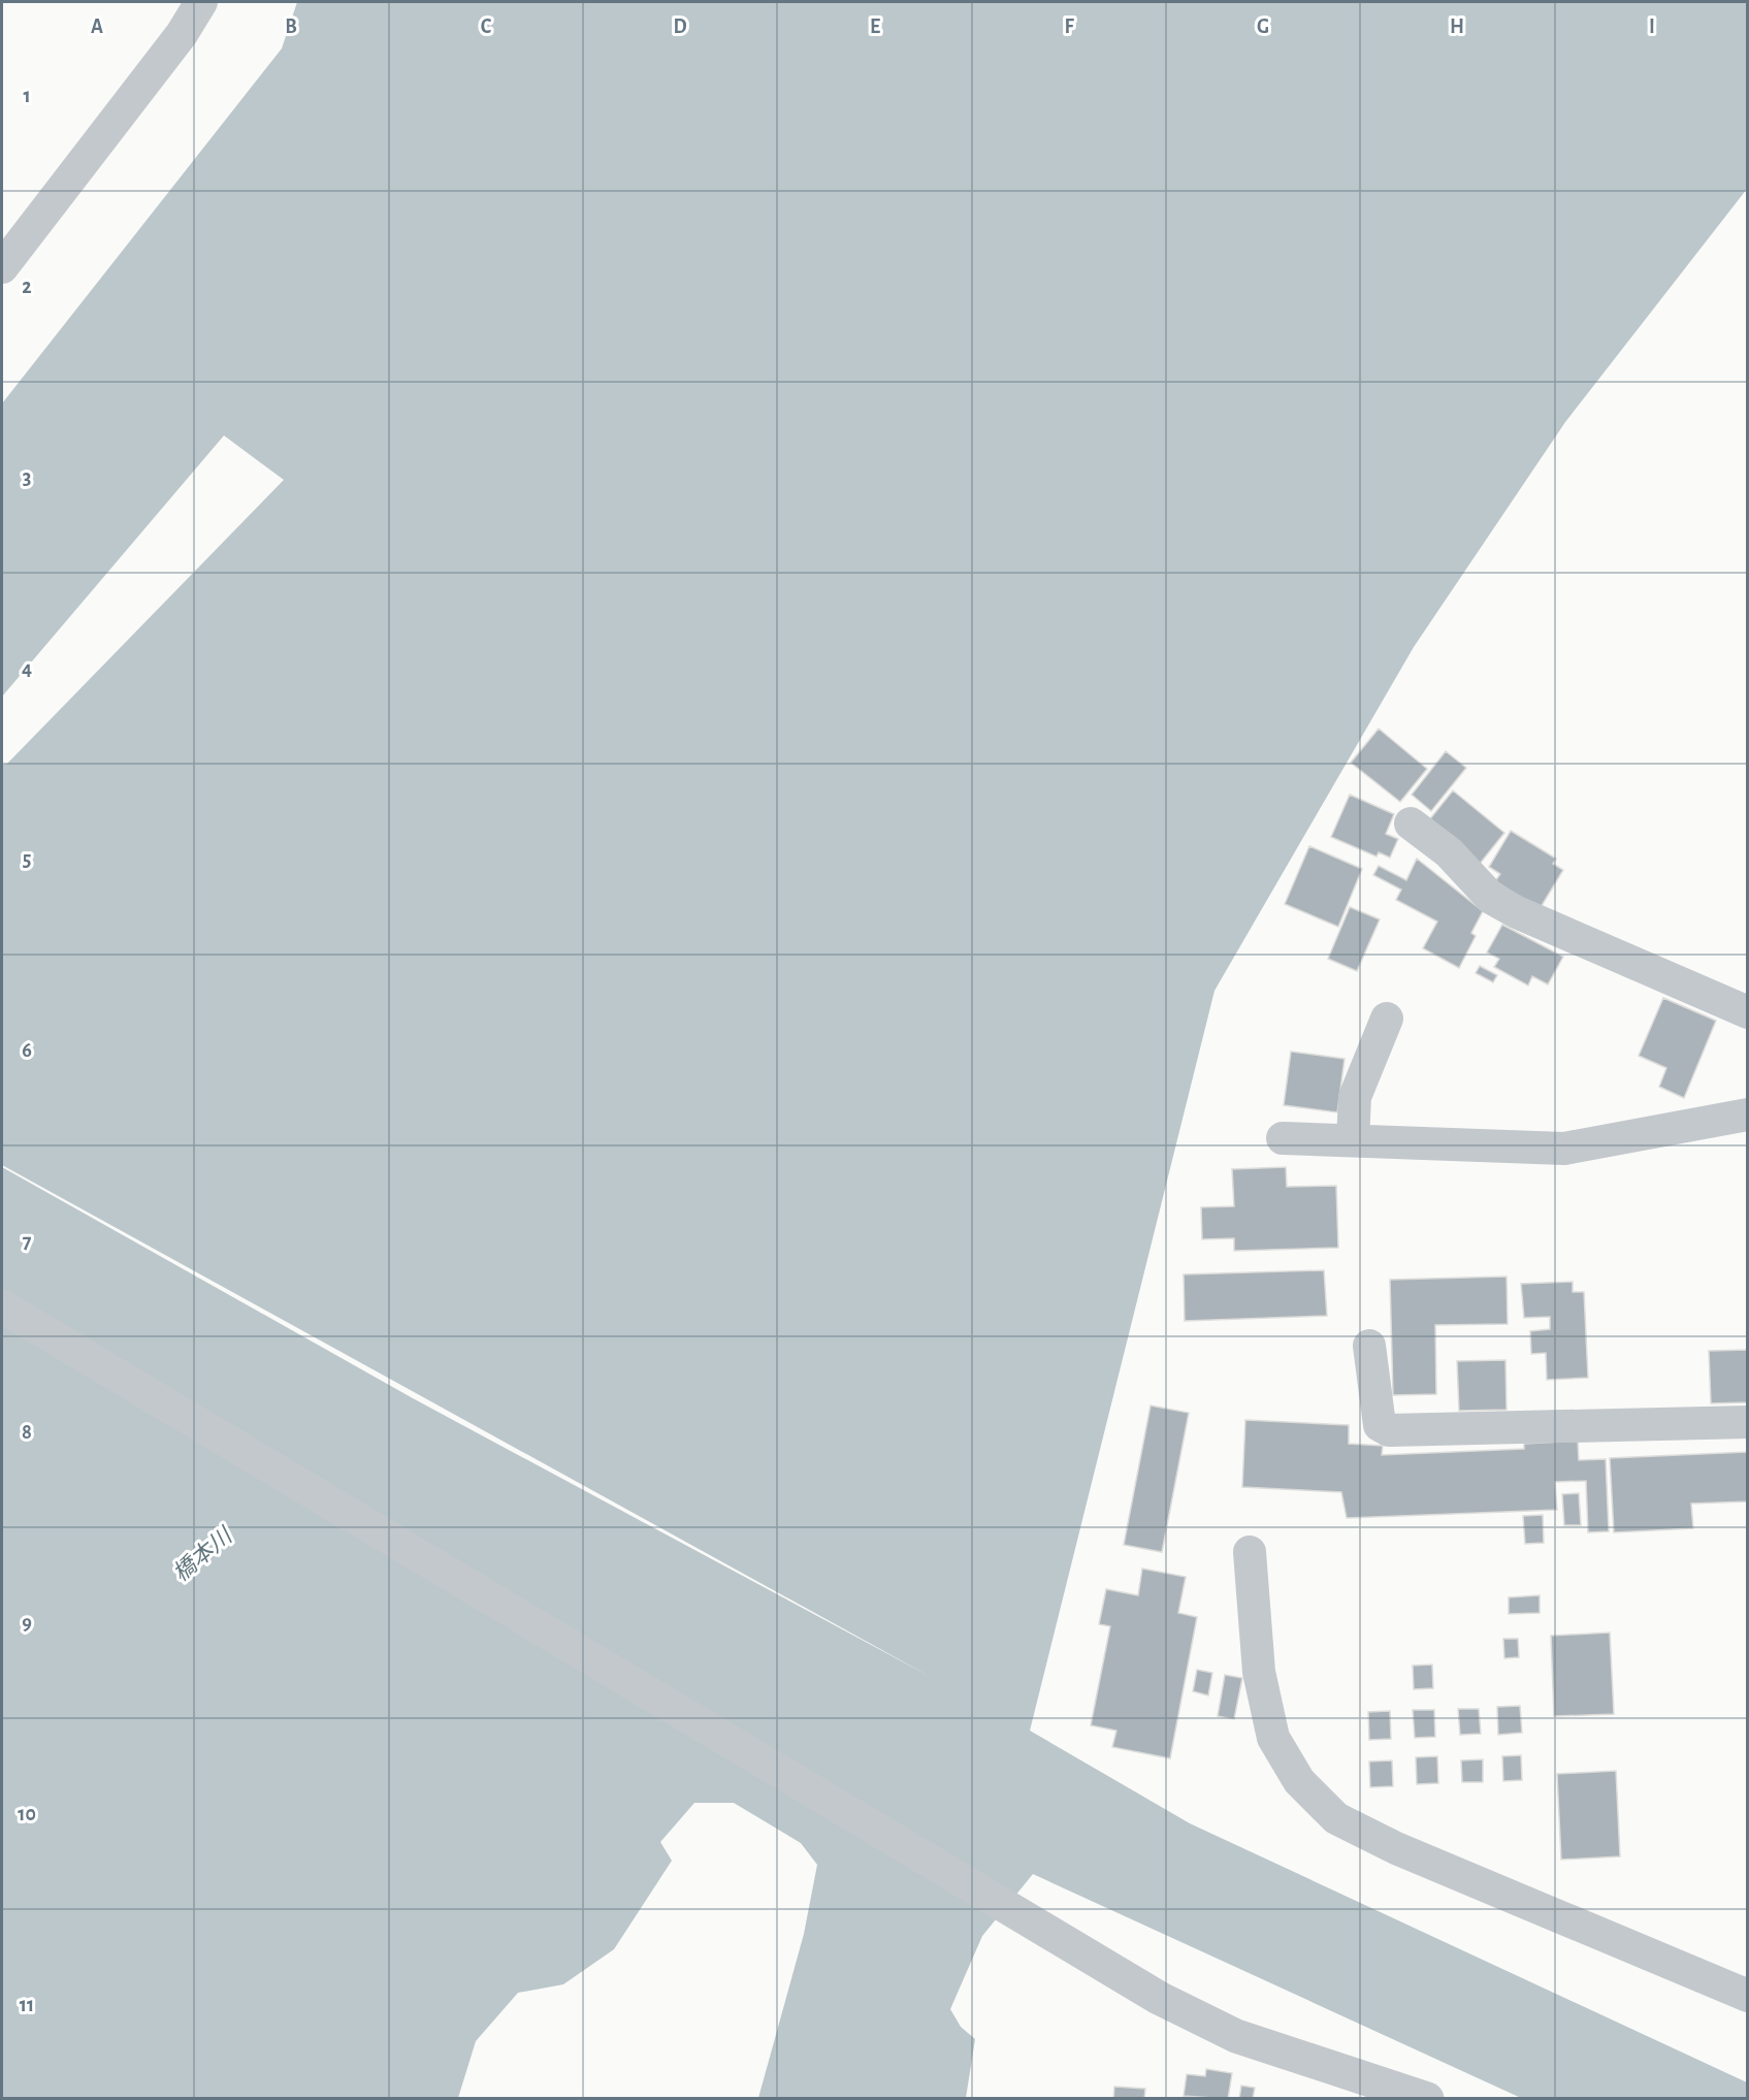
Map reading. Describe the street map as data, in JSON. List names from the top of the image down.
{
  "water": ["橋本川"],
  "grid": {
    "columns": [
      "A",
      "B",
      "C",
      "D",
      "E",
      "F",
      "G",
      "H",
      "I"
    ],
    "rows": [
      "1",
      "2",
      "3",
      "4",
      "5",
      "6",
      "7",
      "8",
      "9",
      "10",
      "11"
    ]
  }
}
